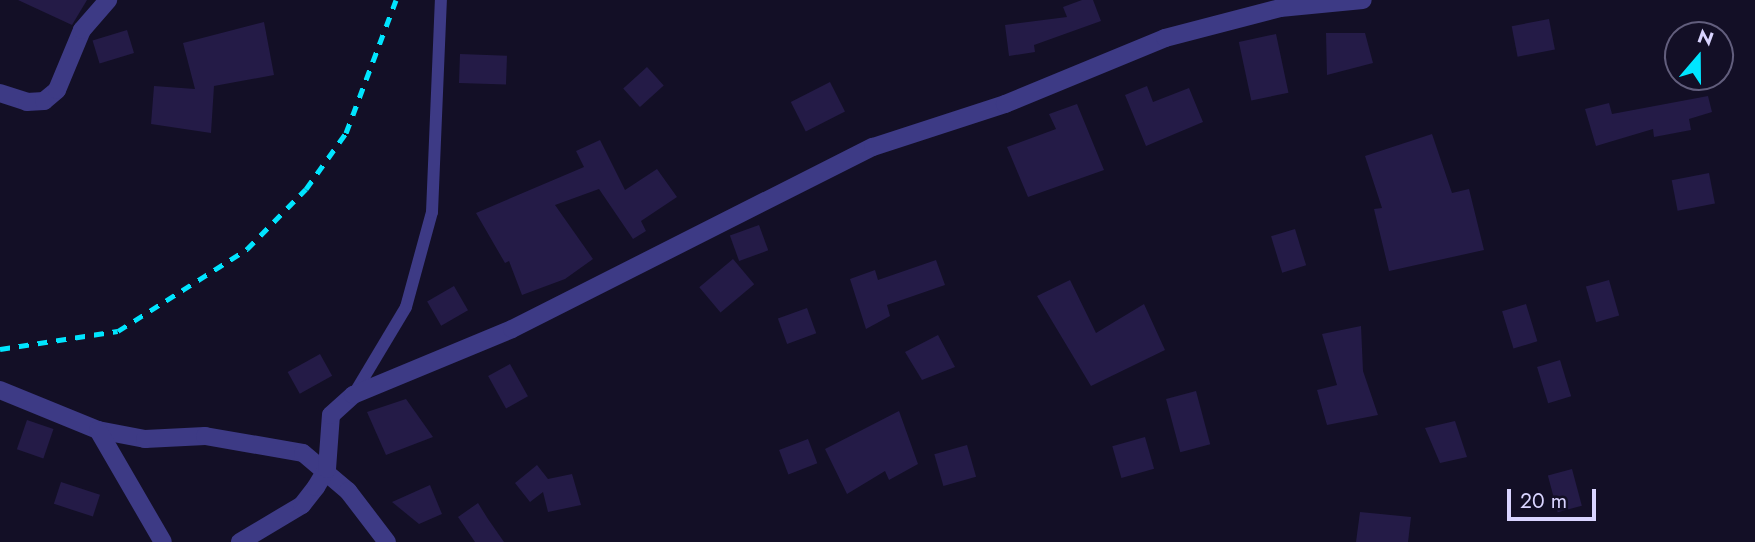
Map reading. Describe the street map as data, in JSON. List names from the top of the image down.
{
  "scale_bar": "20 m",
  "north": "top"
}
